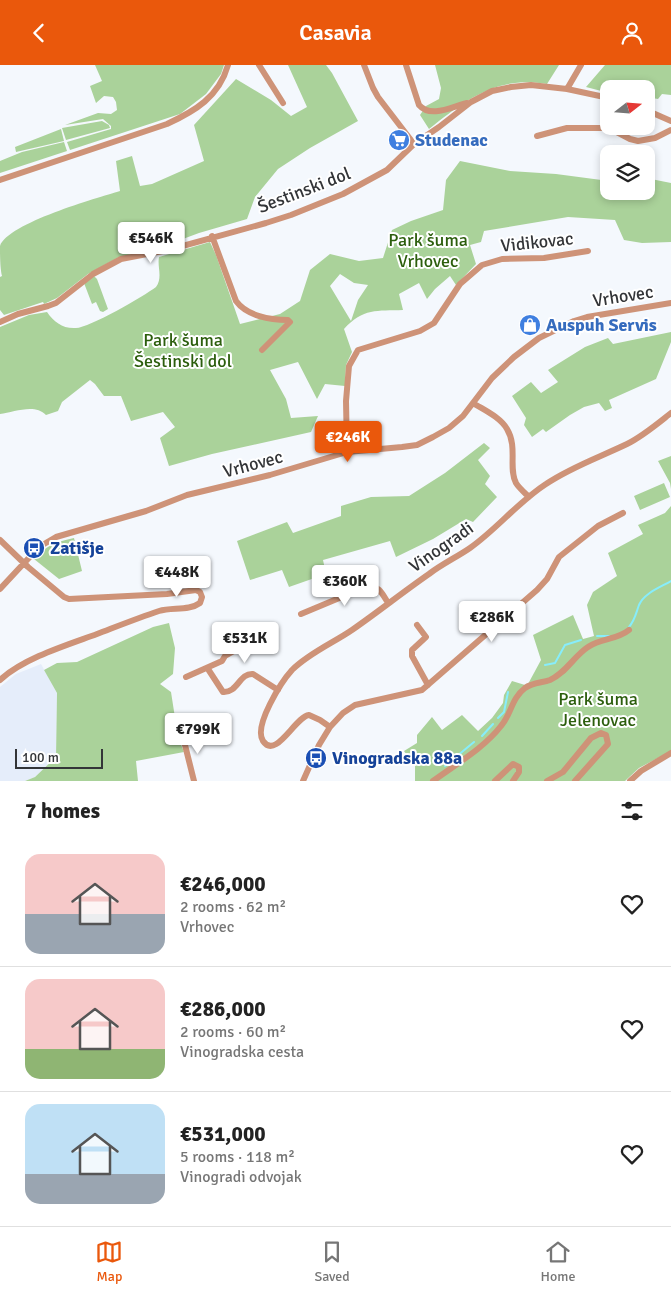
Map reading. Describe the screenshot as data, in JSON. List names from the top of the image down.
{
  "streets": {
    "street": [
      "Šestinski dol",
      "Vidikovac",
      "Vrhovec",
      "Vinogradi"
    ]
  },
  "crossings": [
    ["Vidikovac", "Vrhovec"]
  ],
  "parks": ["Park šuma Vrhovec", "Park šuma Šestinski dol", "Park šuma Jelenovac"],
  "places": {
    "supermarket": ["Studenac"],
    "shop": ["Auspuh Servis"],
    "bus stop": ["Zatišje", "Vinogradska 88a"]
  },
  "scale_bar": "100 m",
  "north": "right",
  "page": {
    "header": "Casavia",
    "price": [
      "€546K",
      "€246K",
      "€448K",
      "€360K",
      "€286K",
      "€531K",
      "€799K"
    ],
    "scale": "100 m",
    "heading": "7 homes",
    "list": [
      {
        "name": "€246,000",
        "note": "2 rooms · 62 m² · Vrhovec"
      },
      {
        "name": "€286,000",
        "note": "2 rooms · 60 m² · Vinogradska cesta"
      },
      {
        "name": "€531,000",
        "note": "5 rooms · 118 m² · Vinogradi odvojak"
      }
    ],
    "tabs": ["Map", "Saved", "Home"]
  }
}
